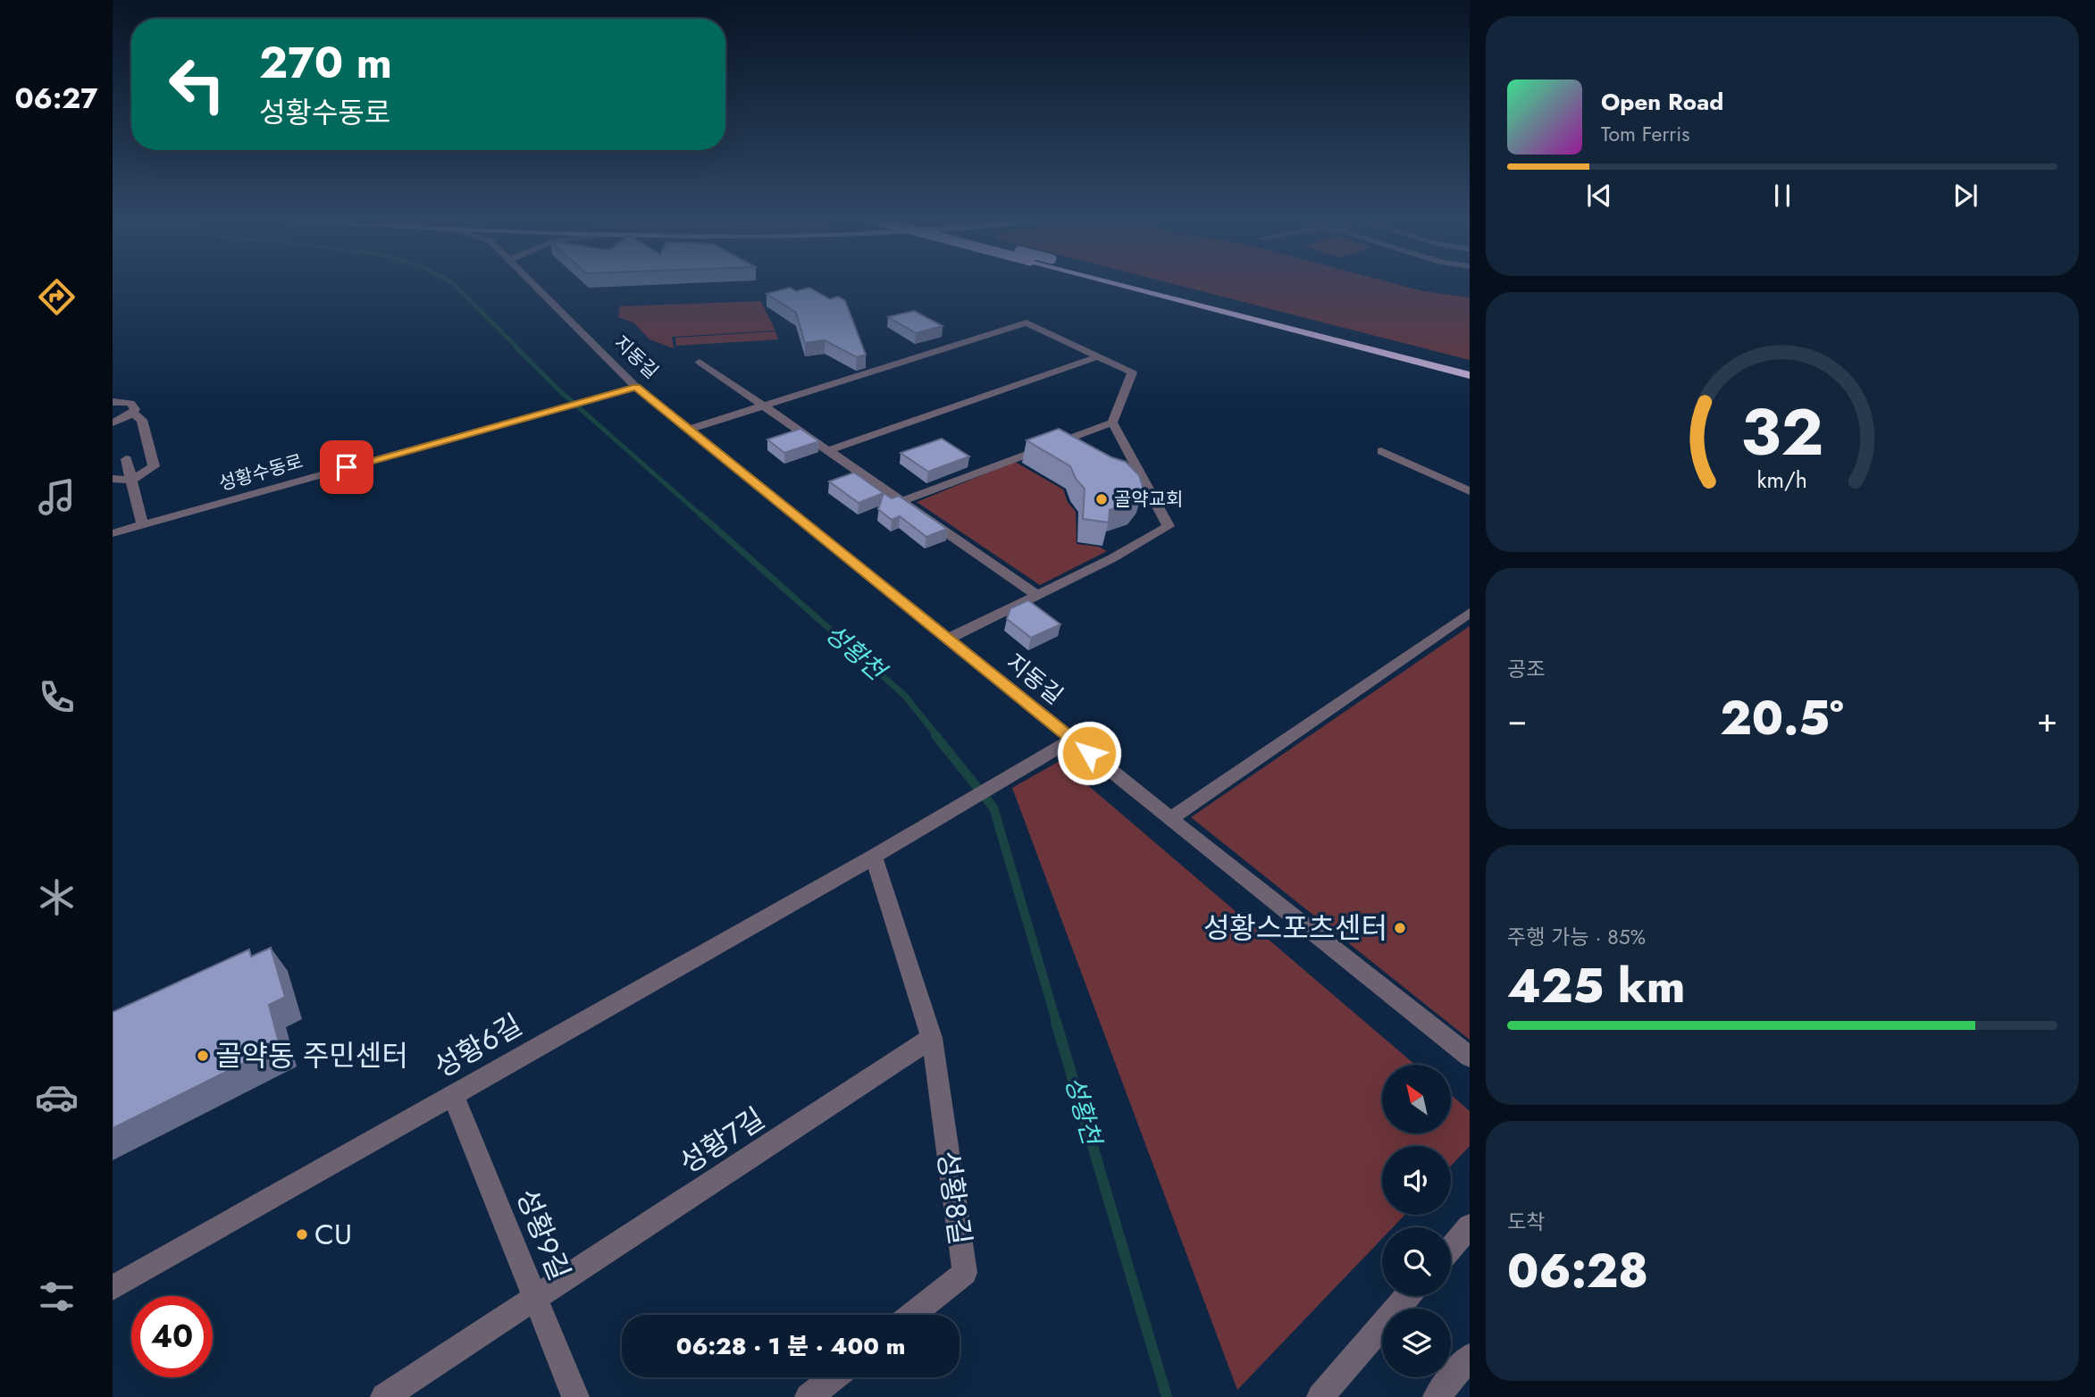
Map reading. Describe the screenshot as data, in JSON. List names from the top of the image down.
{
  "streets": {
    "street": [
      "지동길",
      "성황수동로",
      "성황6길",
      "성황7길",
      "성황8길",
      "성황9길"
    ]
  },
  "crossings": [
    ["지동길", "성황수동로"],
    ["지동길", "성황6길"],
    ["성황6길", "성황9길"],
    ["성황7길", "성황8길"],
    ["성황7길", "성황9길"]
  ],
  "water": ["성황천"],
  "places": [
    "골약교회",
    "성황스포츠센터",
    "골약동 주민센터",
    "CU"
  ],
  "north": "top left",
  "page": {
    "tabs": "06:27",
    "turn": ["270 m", "성황수동로"],
    "song": ["Open Road", "Tom Ferris"],
    "tile": [
      "공조",
      ["주행 가능 · 85%", "425 km"],
      ["도착", "06:28"]
    ],
    "heat": ["−", "20.5°", "+"],
    "limit": "40",
    "trip": "06:28 · 1 분 · 400 m",
    "gauge": ["32", "km/h"]
  }
}
